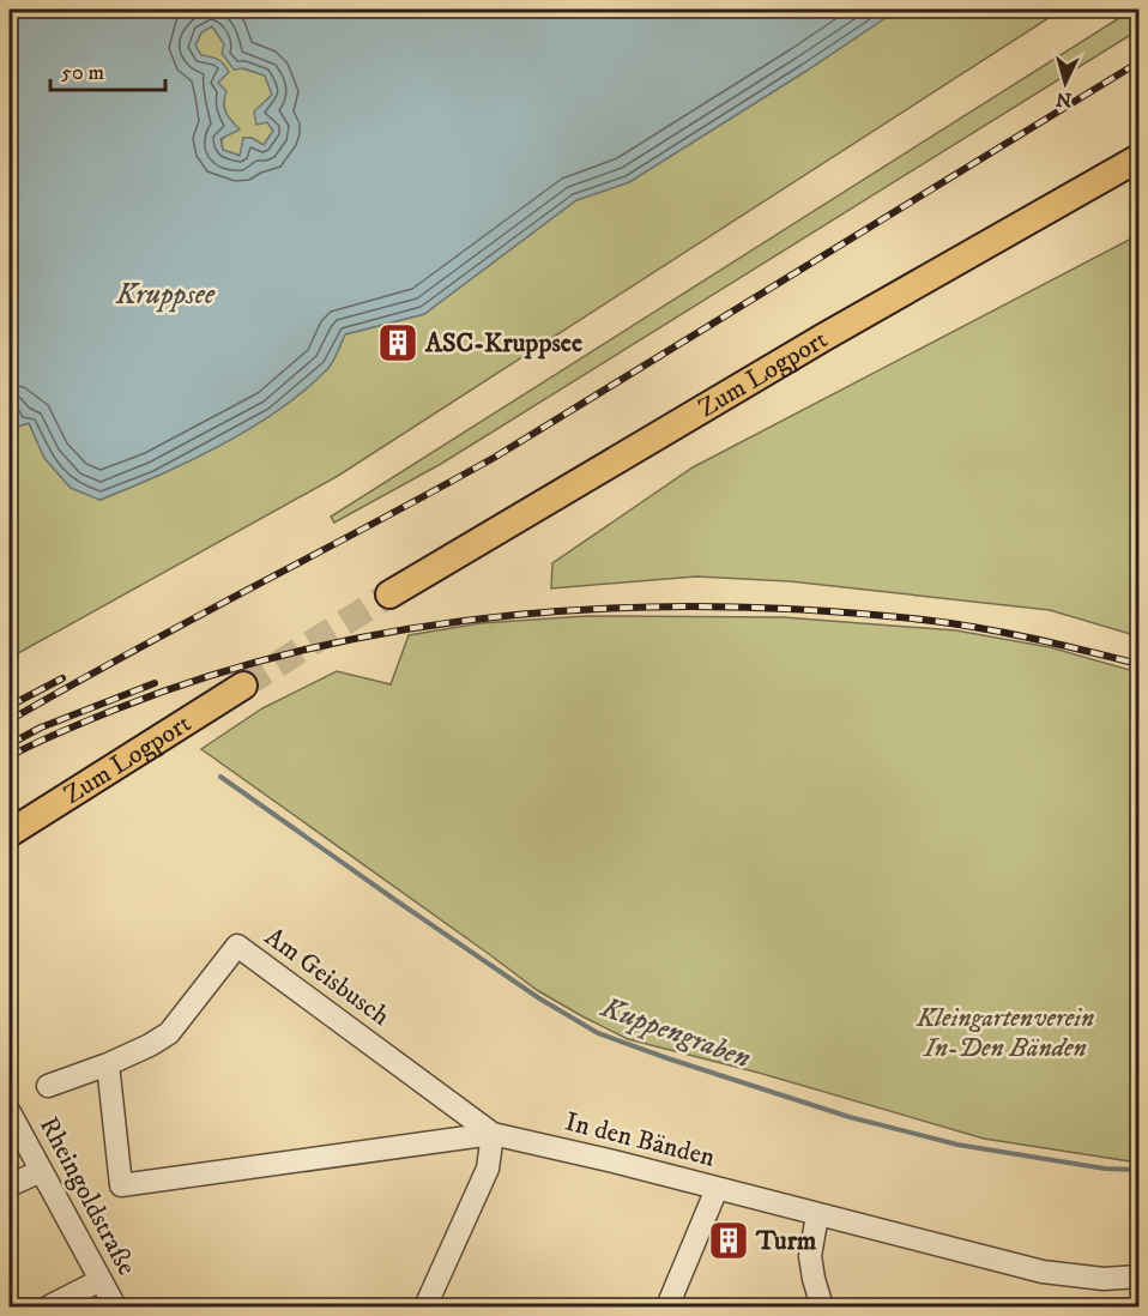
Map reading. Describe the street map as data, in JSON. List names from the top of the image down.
{
  "streets": {
    "main road": ["Zum Logport"],
    "street": ["Am Geisbusch", "In den Bänden", "Rheingoldstraße"]
  },
  "crossings": [
    ["Am Geisbusch", "In den Bänden"]
  ],
  "water": ["Kruppsee", "Kuppengraben"],
  "parks": ["Kleingartenverein In-Den Bänden"],
  "places": {
    "building": ["ASC-Kruppsee", "Turm"]
  },
  "scale_bar": "50 m",
  "north": "bottom"
}
